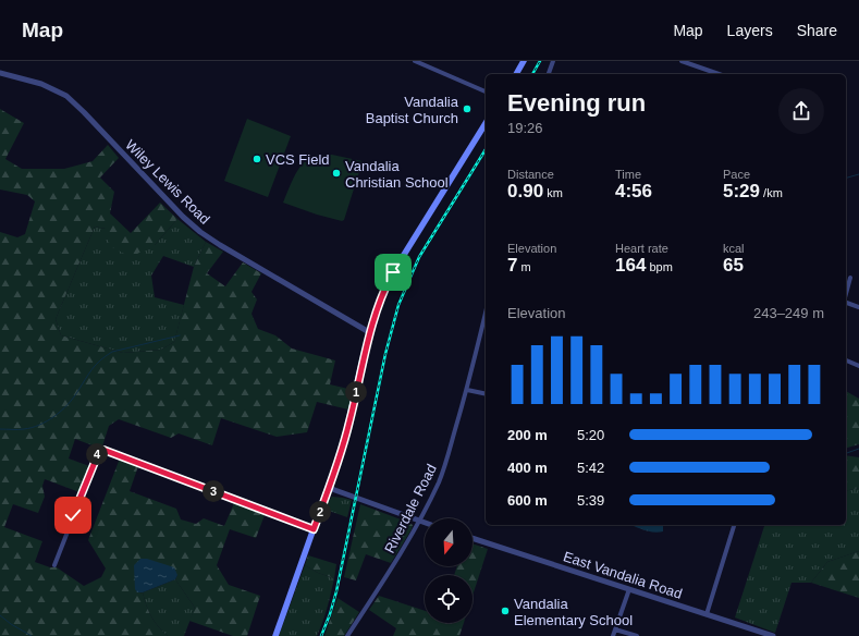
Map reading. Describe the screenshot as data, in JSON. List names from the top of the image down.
{
  "streets": {
    "street": ["Wiley Lewis Road", "Riverdale Road", "East Vandalia Road"]
  },
  "places": [
    "Vandalia Baptist Church",
    "VCS Field",
    "Vandalia Christian School",
    "Vandalia Elementary School"
  ],
  "north": "bottom",
  "page": {
    "header": "Map",
    "nav": ["Map", "Layers", "Share"],
    "heading": ["Evening run", "19:26"],
    "stats": [
      ["Distance", "0.90 km"],
      ["Time", "4:56"],
      ["Pace", "5:29 /km"],
      ["Elevation", "7 m"],
      ["Heart rate", "164 bpm"],
      ["kcal", "65"]
    ],
    "chart": ["Elevation", "243–249 m"],
    "pins": [
      "1",
      "4",
      "3",
      "2"
    ],
    "list": [
      {
        "name": "200 m",
        "note": "5:20"
      },
      {
        "name": "400 m",
        "note": "5:42"
      },
      {
        "name": "600 m",
        "note": "5:39"
      }
    ]
  }
}
